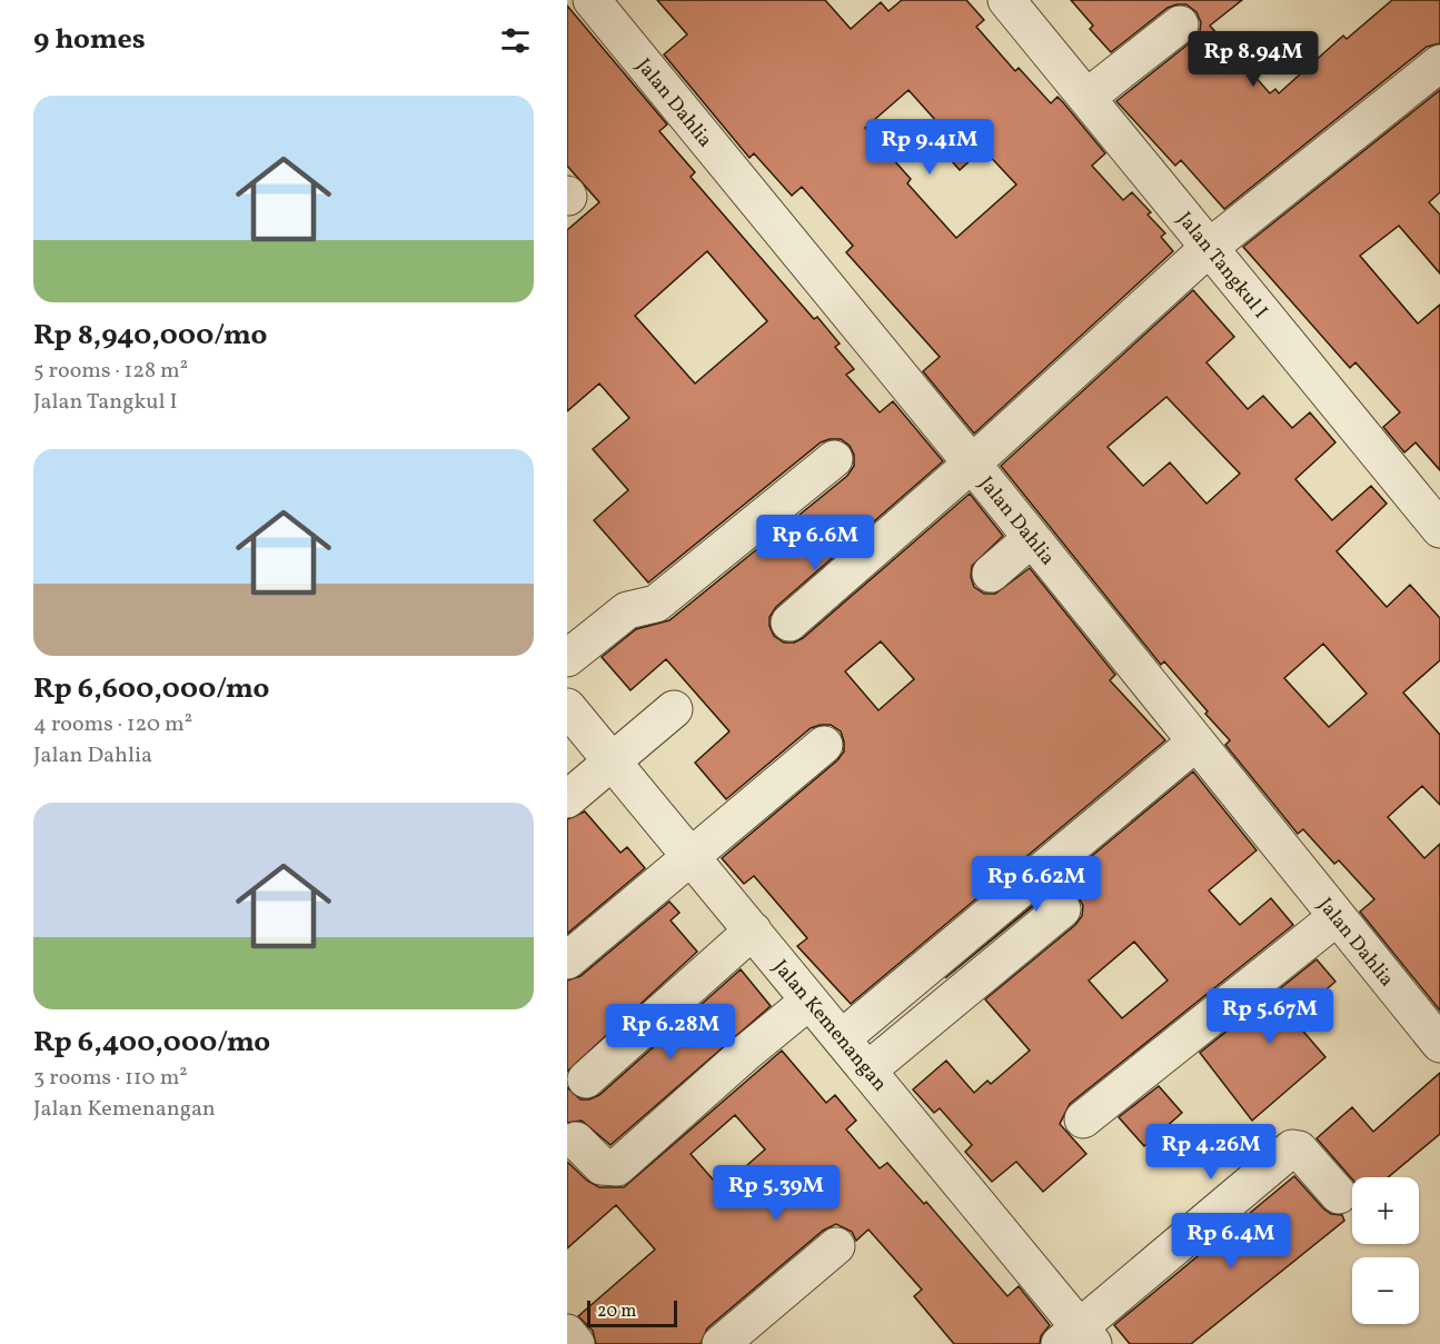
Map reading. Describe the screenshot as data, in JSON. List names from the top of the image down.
{
  "streets": {
    "street": ["Jalan Dahlia", "Jalan Tangkul I", "Jalan Kemenangan"]
  },
  "scale_bar": "20 m",
  "page": {
    "heading": "9 homes",
    "price": [
      "Rp 8.94M",
      "Rp 9.41M",
      "Rp 6.6M",
      "Rp 6.62M",
      "Rp 5.67M",
      "Rp 6.28M",
      "Rp 4.26M",
      "Rp 5.39M",
      "Rp 6.4M"
    ],
    "list": [
      {
        "name": "Rp 8,940,000/mo",
        "note": "5 rooms · 128 m² · Jalan Tangkul I"
      },
      {
        "name": "Rp 6,600,000/mo",
        "note": "4 rooms · 120 m² · Jalan Dahlia"
      },
      {
        "name": "Rp 6,400,000/mo",
        "note": "3 rooms · 110 m² · Jalan Kemenangan"
      }
    ],
    "map_buttons": ["+", "−"],
    "scale": "20 m"
  }
}
